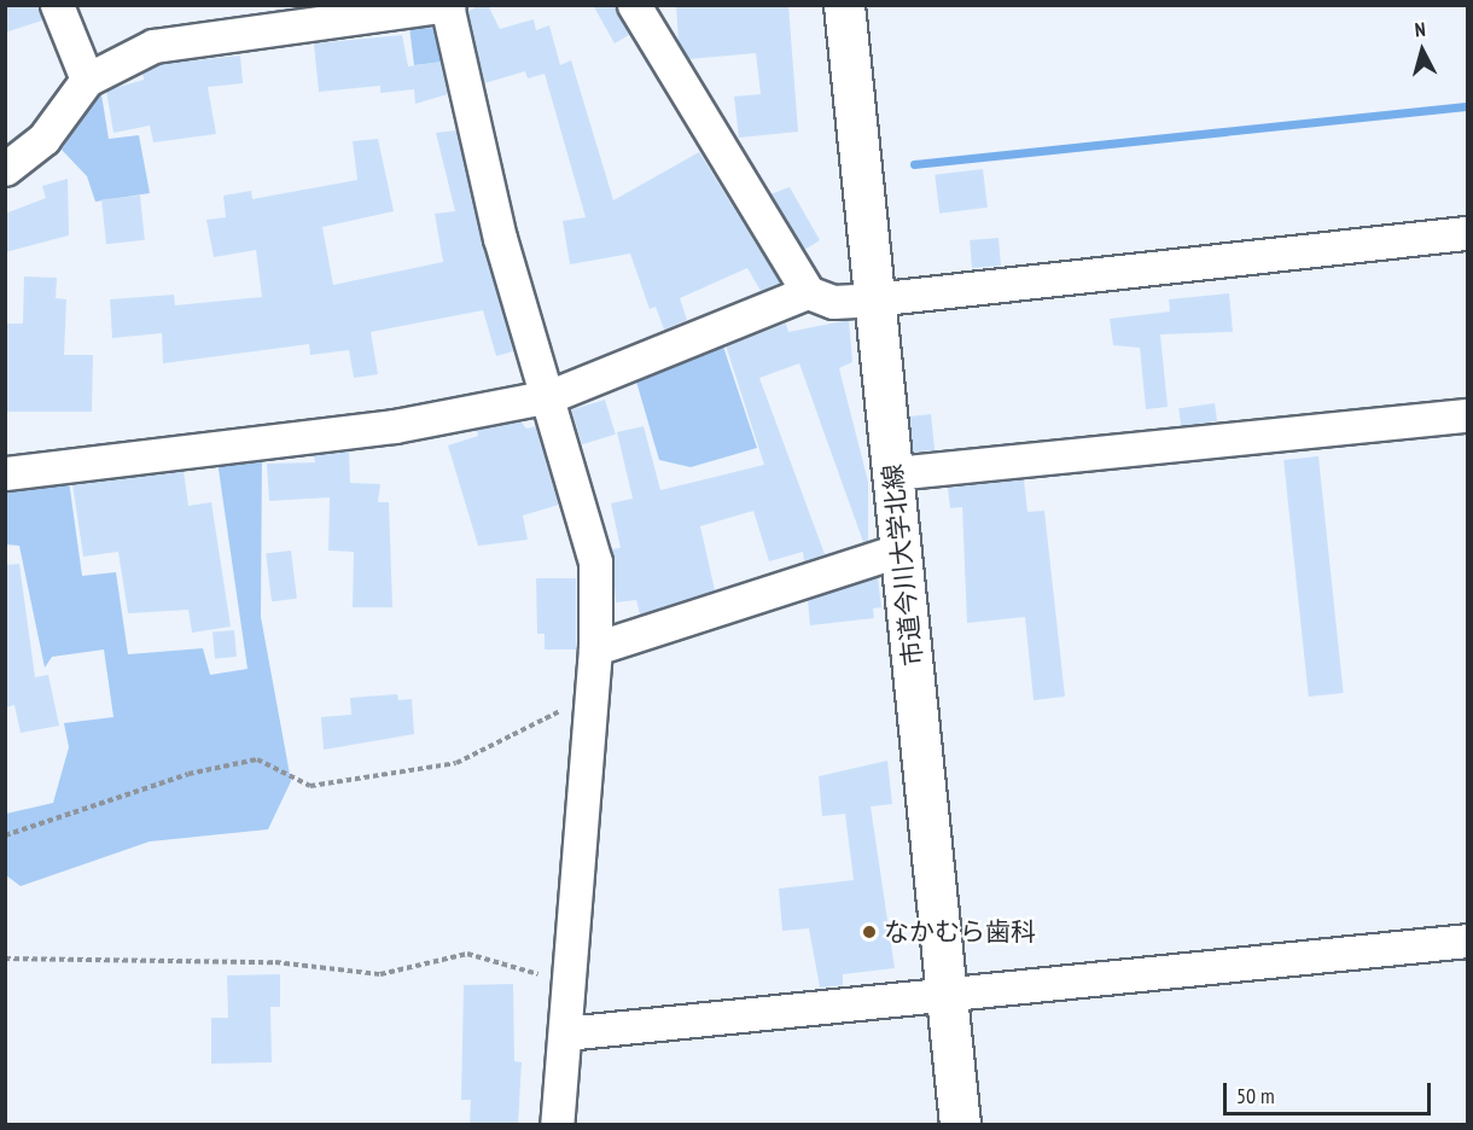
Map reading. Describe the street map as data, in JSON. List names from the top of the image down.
{
  "streets": {
    "street": ["市道今川大学北線"]
  },
  "places": ["なかむら歯科"],
  "scale_bar": "50 m",
  "north": "top"
}
